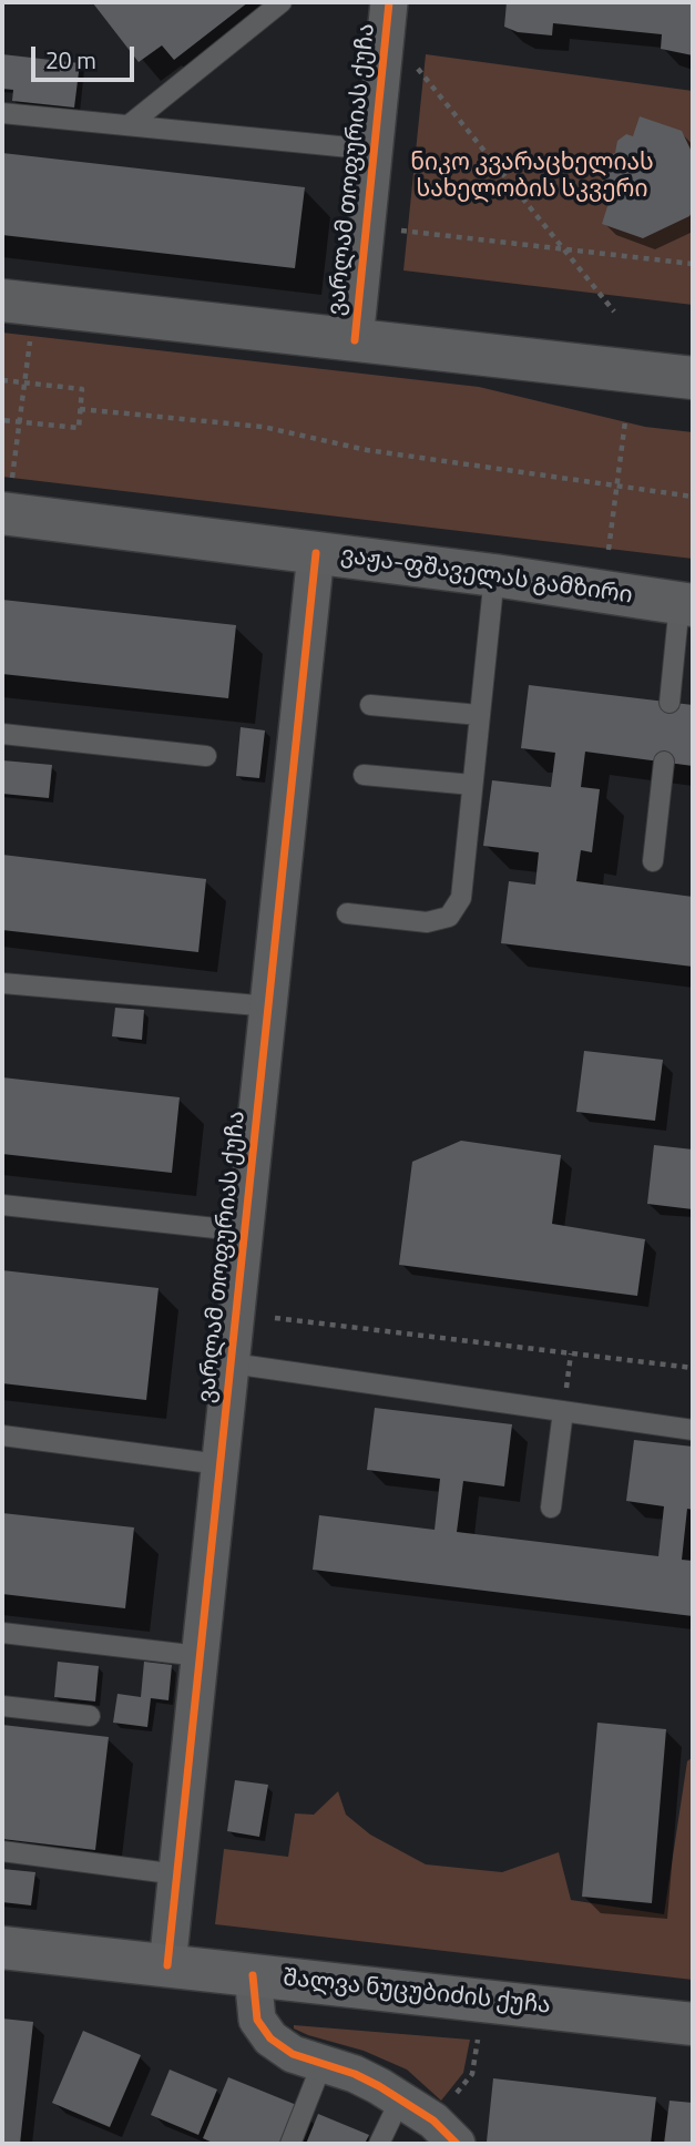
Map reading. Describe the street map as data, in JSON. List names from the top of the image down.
{
  "streets": {
    "main road": ["ვაჟა-ფშაველას გამზირი", "შალვა ნუცუბიძის ქუჩა"],
    "street": ["ვარლამ თოფურიას ქუჩა"]
  },
  "crossings": [
    ["ვარლამ თოფურიას ქუჩა", "ვაჟა-ფშაველას გამზირი"],
    ["ვარლამ თოფურიას ქუჩა", "შალვა ნუცუბიძის ქუჩა"]
  ],
  "parks": ["ნიკო კვარაცხელიას სახელობის სკვერი"],
  "scale_bar": "20 m"
}
